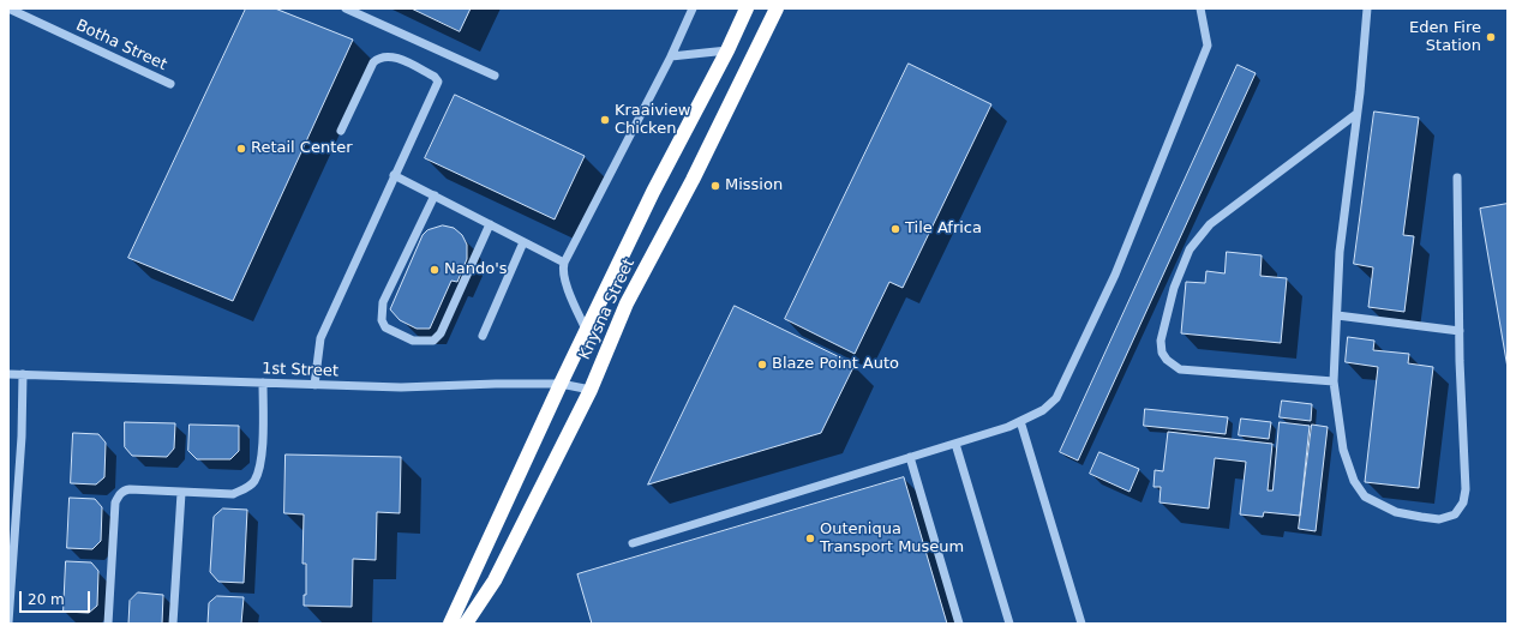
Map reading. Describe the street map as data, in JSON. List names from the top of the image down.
{
  "streets": {
    "highway": ["Knysna Street"],
    "street": ["Botha Street", "1st Street"]
  },
  "crossings": [
    ["Knysna Street", "1st Street"]
  ],
  "places": [
    "Eden Fire Station",
    "Kraaiview Chicken",
    "Retail Center",
    "Mission",
    "Tile Africa",
    "Nando's",
    "Blaze Point Auto",
    "Outeniqua Transport Museum"
  ],
  "scale_bar": "20 m"
}
